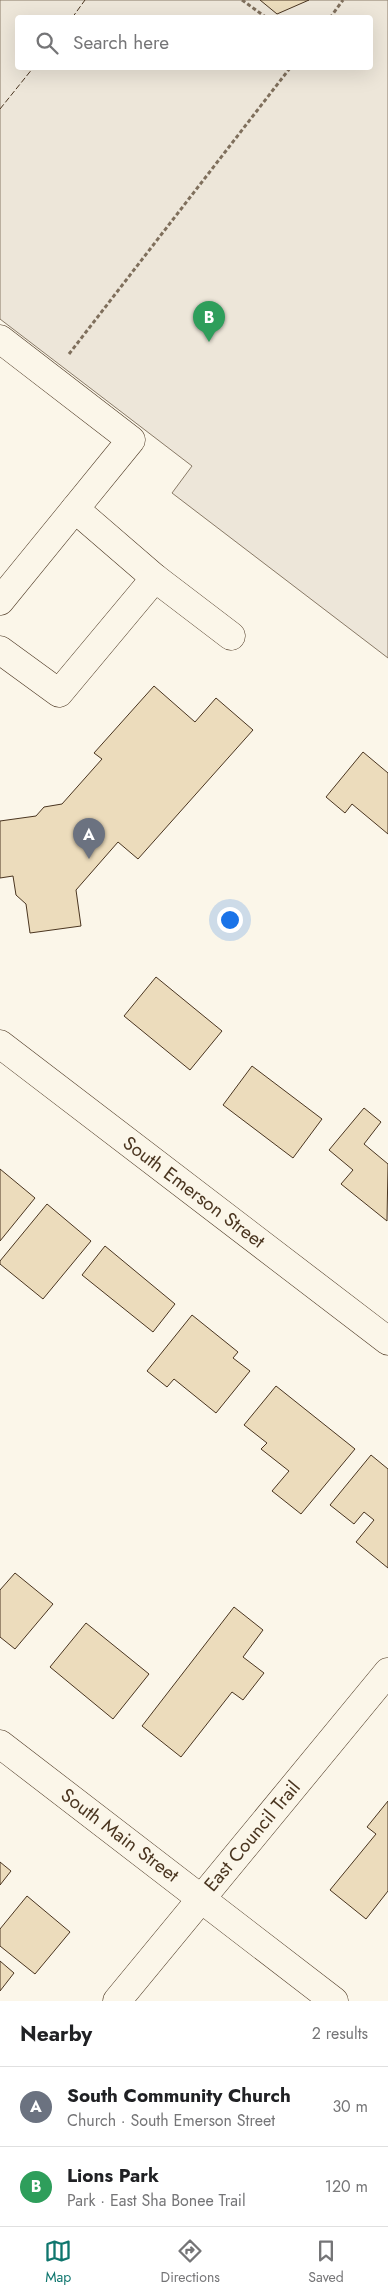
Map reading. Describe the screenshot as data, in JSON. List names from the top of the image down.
{
  "streets": {
    "street": ["South Emerson Street", "South Main Street", "East Council Trail"]
  },
  "crossings": [
    ["South Main Street", "East Council Trail"]
  ],
  "page": {
    "search": "Search here",
    "pins": ["B", "A"],
    "heading": ["Nearby", "2 results"],
    "list": [
      {
        "mark": "A",
        "name": "South Community Church",
        "note": "Church · South Emerson Street",
        "value": "30 m"
      },
      {
        "mark": "B",
        "name": "Lions Park",
        "note": "Park · East Sha Bonee Trail",
        "value": "120 m"
      }
    ],
    "nav": ["Map", "Directions", "Saved"]
  }
}
